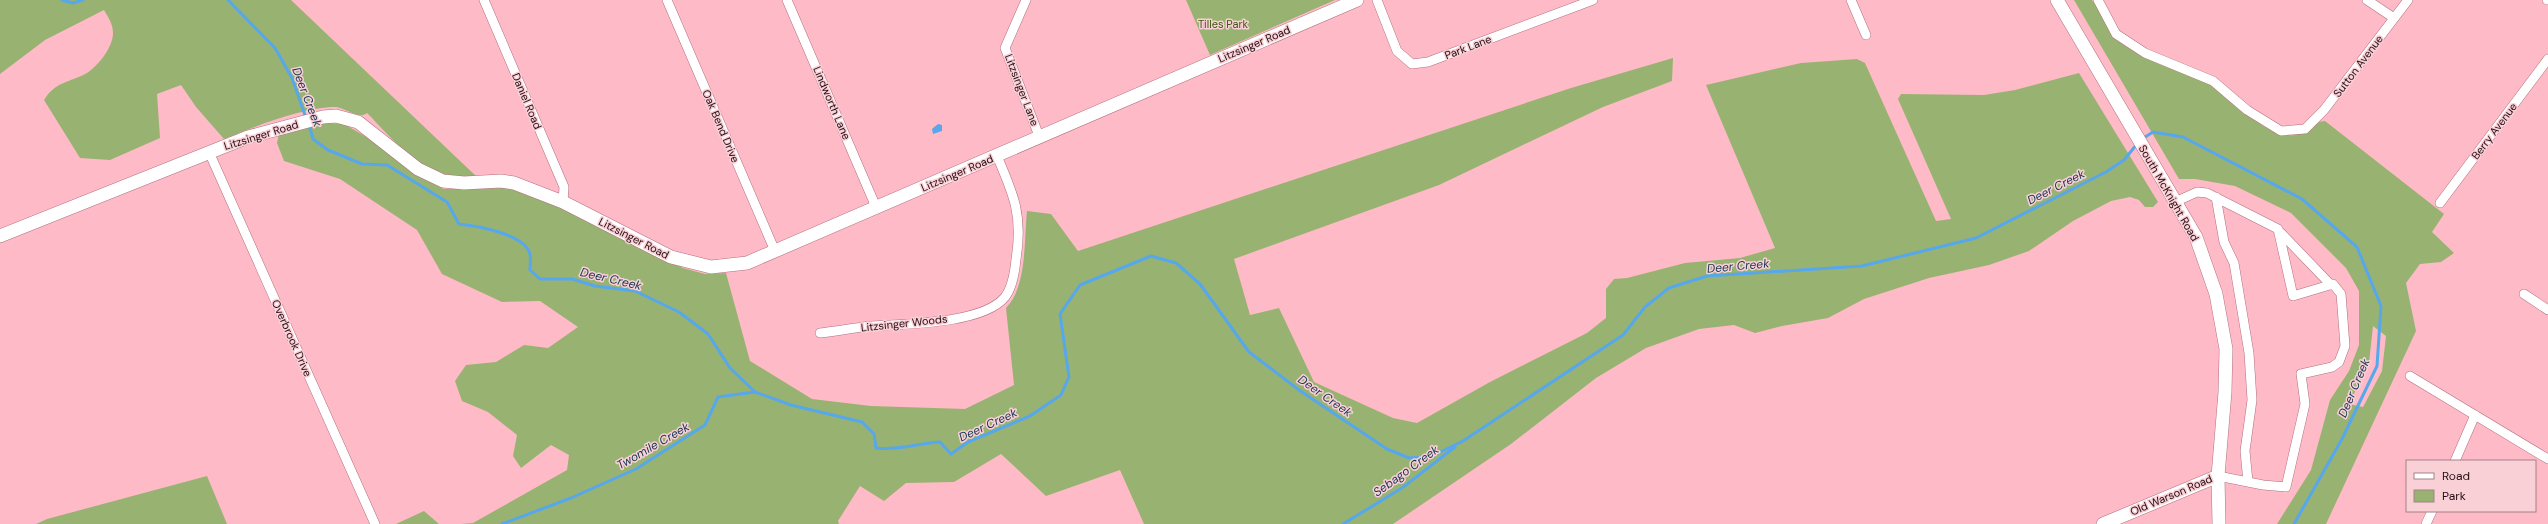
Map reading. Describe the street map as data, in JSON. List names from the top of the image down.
{
  "streets": {
    "street": [
      "Litzsinger Road",
      "Park Lane",
      "Sutton Avenue",
      "Litzsinger Lane",
      "Daniel Road",
      "Lindworth Lane",
      "Oak Bend Drive",
      "Berry Avenue",
      "South McKnight Road",
      "Litzsinger Woods",
      "Overbrook Drive",
      "Old Warson Road"
    ]
  },
  "crossings": [
    ["Litzsinger Road", "Litzsinger Lane"],
    ["Litzsinger Road", "Daniel Road"],
    ["Litzsinger Road", "Lindworth Lane"],
    ["Litzsinger Road", "Oak Bend Drive"],
    ["Litzsinger Road", "Litzsinger Woods"],
    ["Litzsinger Road", "Overbrook Drive"],
    ["South McKnight Road", "Old Warson Road"]
  ],
  "water": ["Deer Creek", "Twomile Creek", "Sebago Creek"],
  "parks": ["Tilles Park"],
  "legend": ["Road", "Park"]
}
